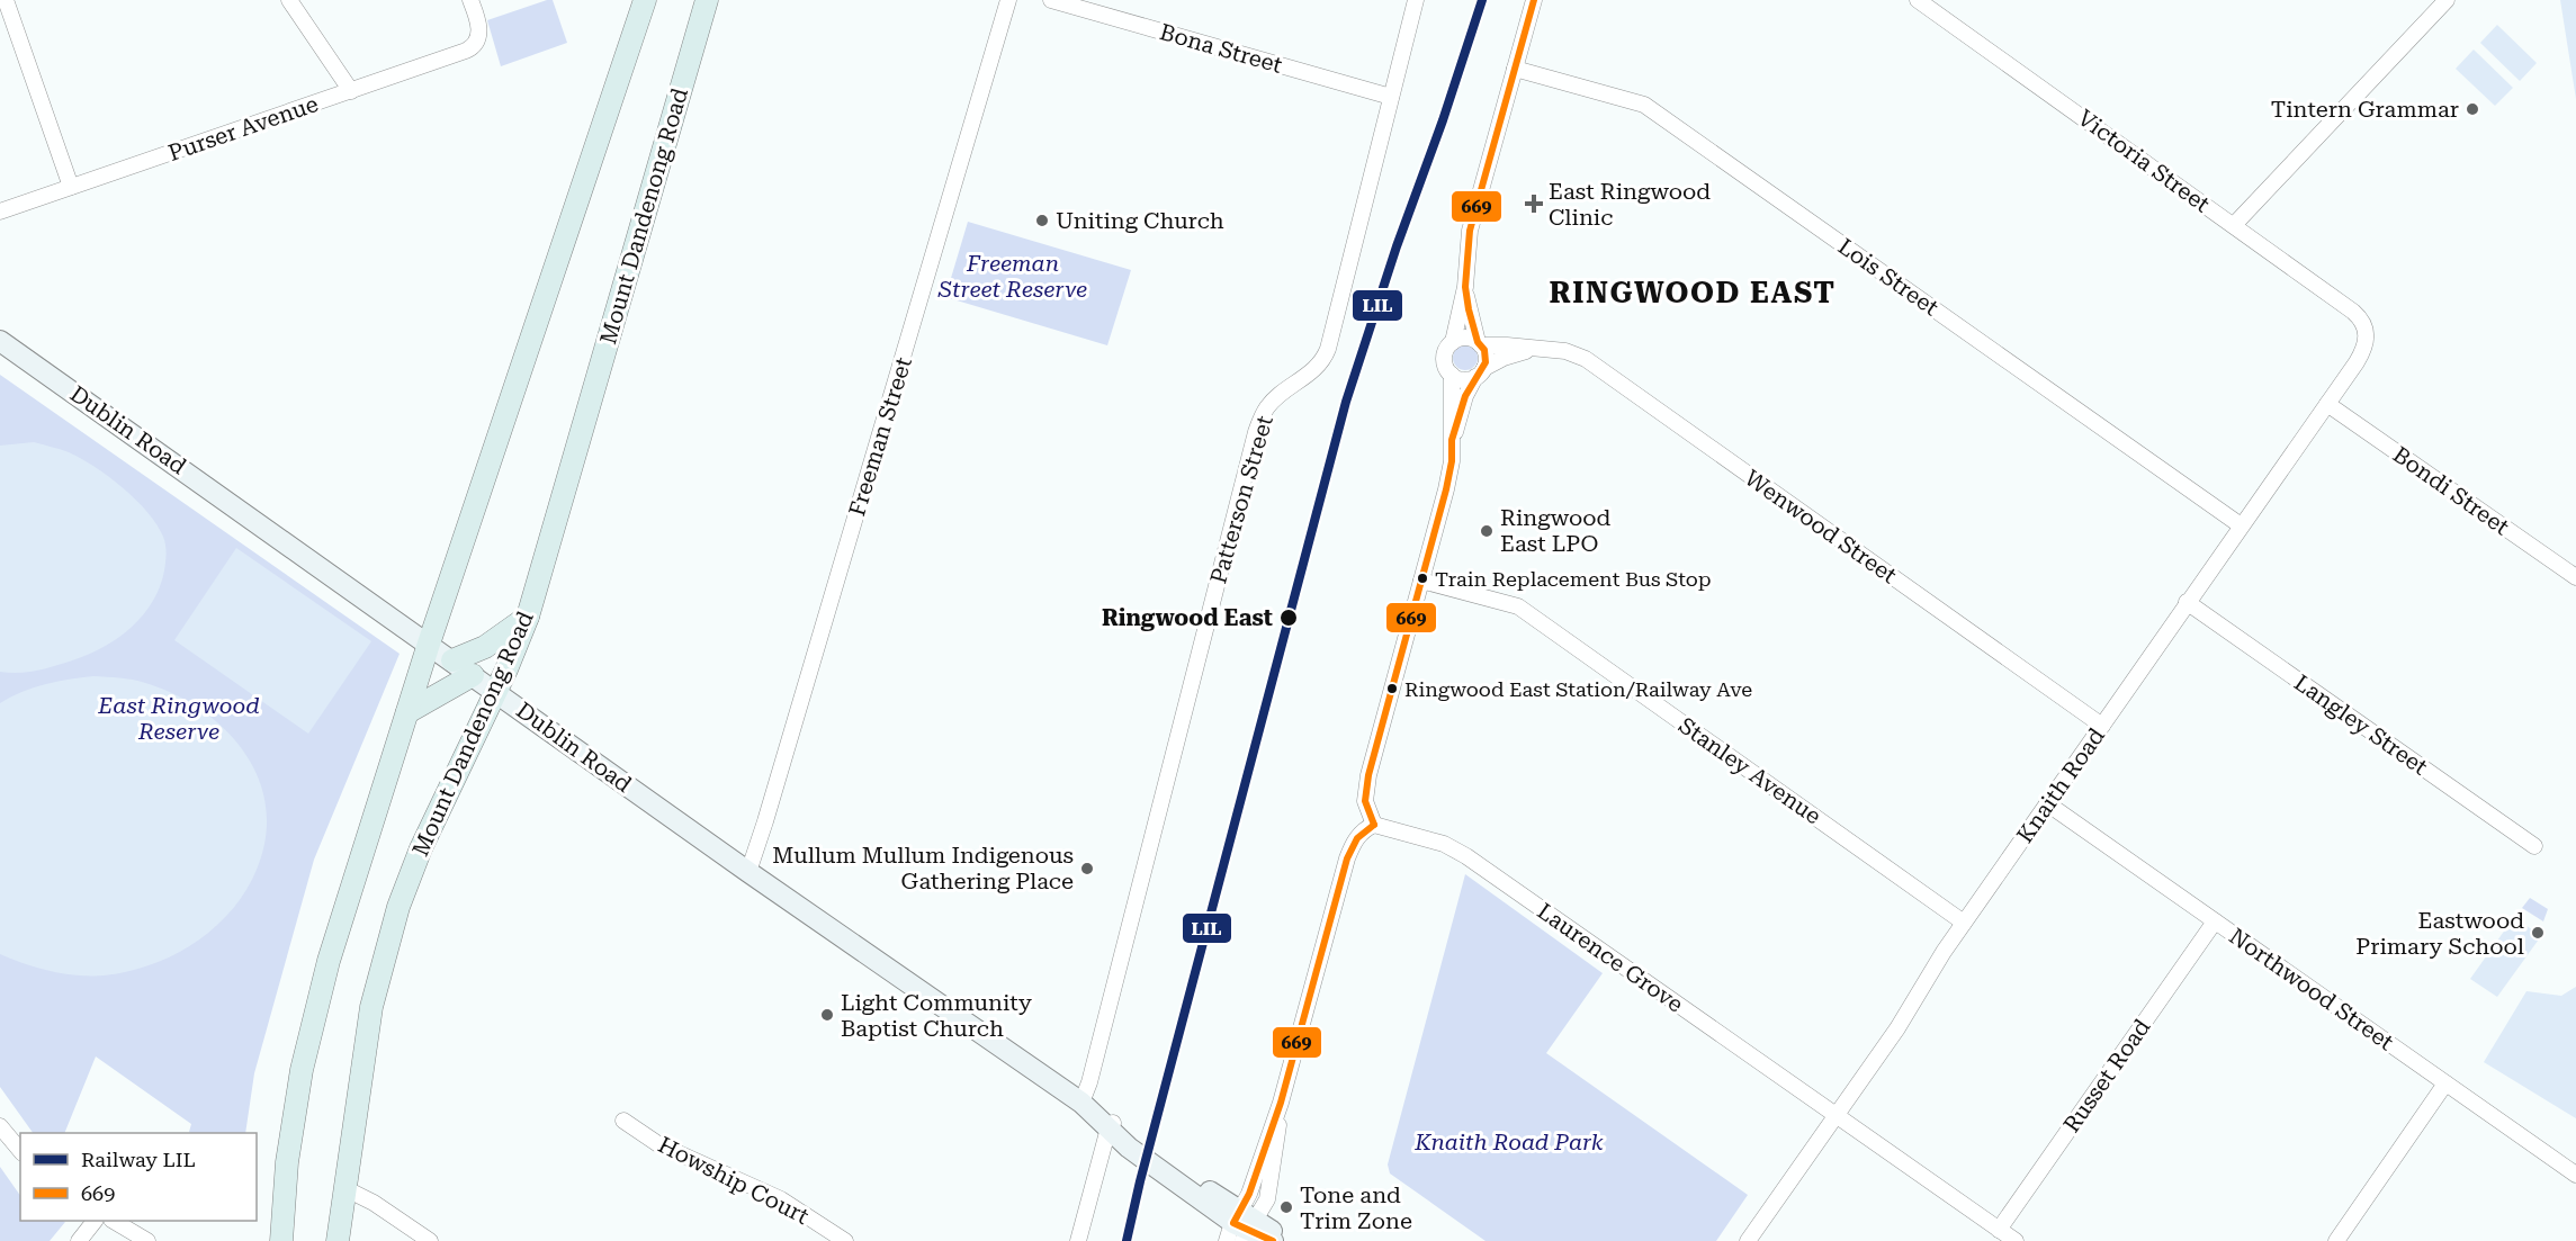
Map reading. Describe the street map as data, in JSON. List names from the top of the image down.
{
  "streets": {
    "main road": ["Mount Dandenong Road", "Dublin Road"],
    "street": [
      "Bona Street",
      "Purser Avenue",
      "Victoria Street",
      "Lois Street",
      "Freeman Street",
      "Bondi Street",
      "Patterson Street",
      "Wenwood Street",
      "Langley Street",
      "Stanley Avenue",
      "Knaith Road",
      "Laurence Grove",
      "Northwood Street",
      "Russet Road",
      "Howship Court"
    ]
  },
  "crossings": [
    ["Bona Street", "Patterson Street"],
    ["Victoria Street", "Knaith Road"],
    ["Mount Dandenong Road", "Dublin Road"],
    ["Lois Street", "Knaith Road"],
    ["Dublin Road", "Freeman Street"],
    ["Dublin Road", "Patterson Street"],
    ["Bondi Street", "Knaith Road"],
    ["Wenwood Street", "Knaith Road"],
    ["Langley Street", "Knaith Road"],
    ["Stanley Avenue", "Knaith Road"],
    ["Knaith Road", "Laurence Grove"],
    ["Knaith Road", "Northwood Street"],
    ["Laurence Grove", "Russet Road"],
    ["Northwood Street", "Russet Road"]
  ],
  "districts": ["RINGWOOD EAST"],
  "parks": ["Freeman Street Reserve", "East Ringwood Reserve", "Knaith Road Park"],
  "places": {
    "other": [
      "Tintern Grammar",
      "Uniting Church",
      "Ringwood East LPO",
      "Train Replacement Bus Stop",
      "Ringwood East",
      "Ringwood East Station/Railway Ave",
      "Mullum Mullum Indigenous Gathering Place",
      "Eastwood Primary School",
      "Light Community Baptist Church",
      "Tone and Trim Zone"
    ],
    "health": ["East Ringwood Clinic"]
  },
  "lines": ["rail line LIL", "transit line 669"],
  "legend": ["Railway LIL", "669"]
}
